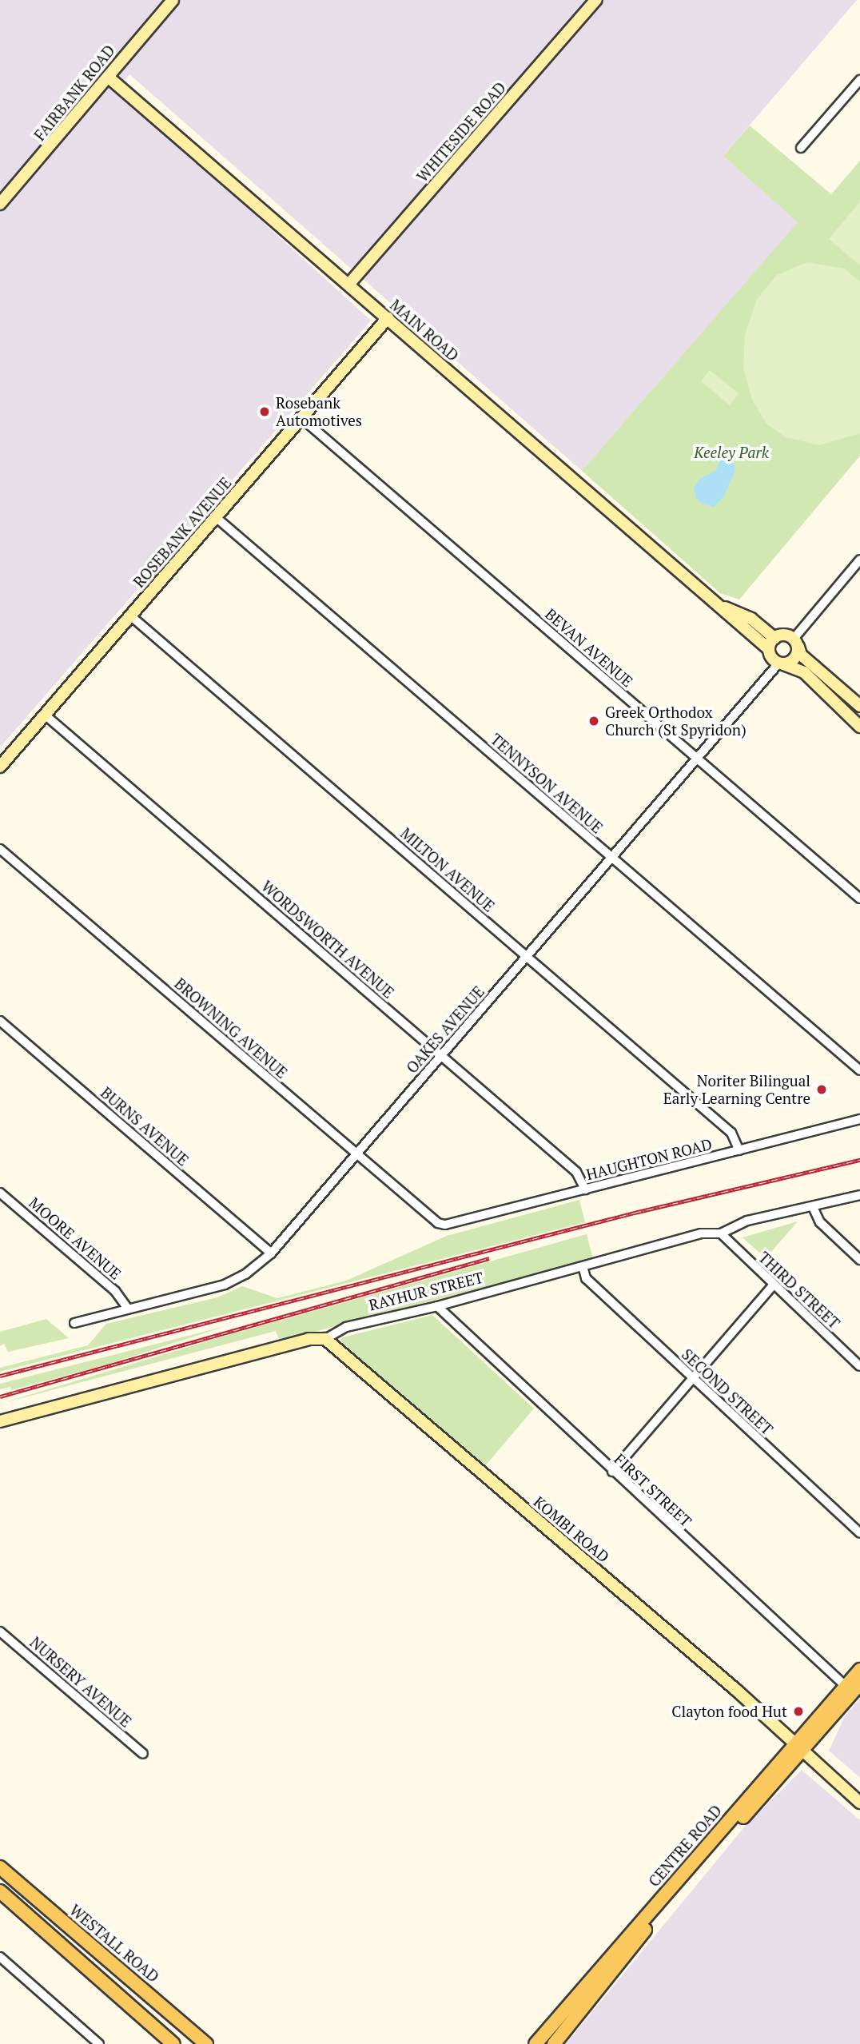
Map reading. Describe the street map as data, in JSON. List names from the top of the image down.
{
  "streets": {
    "main road": [
      "FAIRBANK ROAD",
      "WHITESIDE ROAD",
      "MAIN ROAD",
      "ROSEBANK AVENUE",
      "RAYHUR STREET",
      "KOMBI ROAD",
      "CENTRE ROAD",
      "WESTALL ROAD"
    ],
    "street": [
      "BEVAN AVENUE",
      "TENNYSON AVENUE",
      "MILTON AVENUE",
      "WORDSWORTH AVENUE",
      "BROWNING AVENUE",
      "OAKES AVENUE",
      "BURNS AVENUE",
      "HAUGHTON ROAD",
      "MOORE AVENUE",
      "THIRD STREET",
      "SECOND STREET",
      "FIRST STREET",
      "NURSERY AVENUE"
    ]
  },
  "crossings": [
    ["FAIRBANK ROAD", "MAIN ROAD"],
    ["WHITESIDE ROAD", "MAIN ROAD"],
    ["MAIN ROAD", "ROSEBANK AVENUE"],
    ["MAIN ROAD", "OAKES AVENUE"],
    ["ROSEBANK AVENUE", "BEVAN AVENUE"],
    ["ROSEBANK AVENUE", "TENNYSON AVENUE"],
    ["ROSEBANK AVENUE", "MILTON AVENUE"],
    ["ROSEBANK AVENUE", "WORDSWORTH AVENUE"],
    ["BEVAN AVENUE", "OAKES AVENUE"],
    ["TENNYSON AVENUE", "OAKES AVENUE"],
    ["MILTON AVENUE", "OAKES AVENUE"],
    ["MILTON AVENUE", "HAUGHTON ROAD"],
    ["WORDSWORTH AVENUE", "OAKES AVENUE"],
    ["WORDSWORTH AVENUE", "HAUGHTON ROAD"],
    ["BROWNING AVENUE", "OAKES AVENUE"],
    ["BROWNING AVENUE", "HAUGHTON ROAD"],
    ["OAKES AVENUE", "BURNS AVENUE"],
    ["OAKES AVENUE", "MOORE AVENUE"],
    ["THIRD STREET", "RAYHUR STREET"],
    ["RAYHUR STREET", "SECOND STREET"],
    ["RAYHUR STREET", "FIRST STREET"],
    ["RAYHUR STREET", "KOMBI ROAD"],
    ["FIRST STREET", "CENTRE ROAD"],
    ["KOMBI ROAD", "CENTRE ROAD"]
  ],
  "parks": ["Keeley Park"],
  "places": [
    "Rosebank Automotives",
    "Greek Orthodox Church (St Spyridon)",
    "Noriter Bilingual Early Learning Centre",
    "Clayton food Hut"
  ]
}
